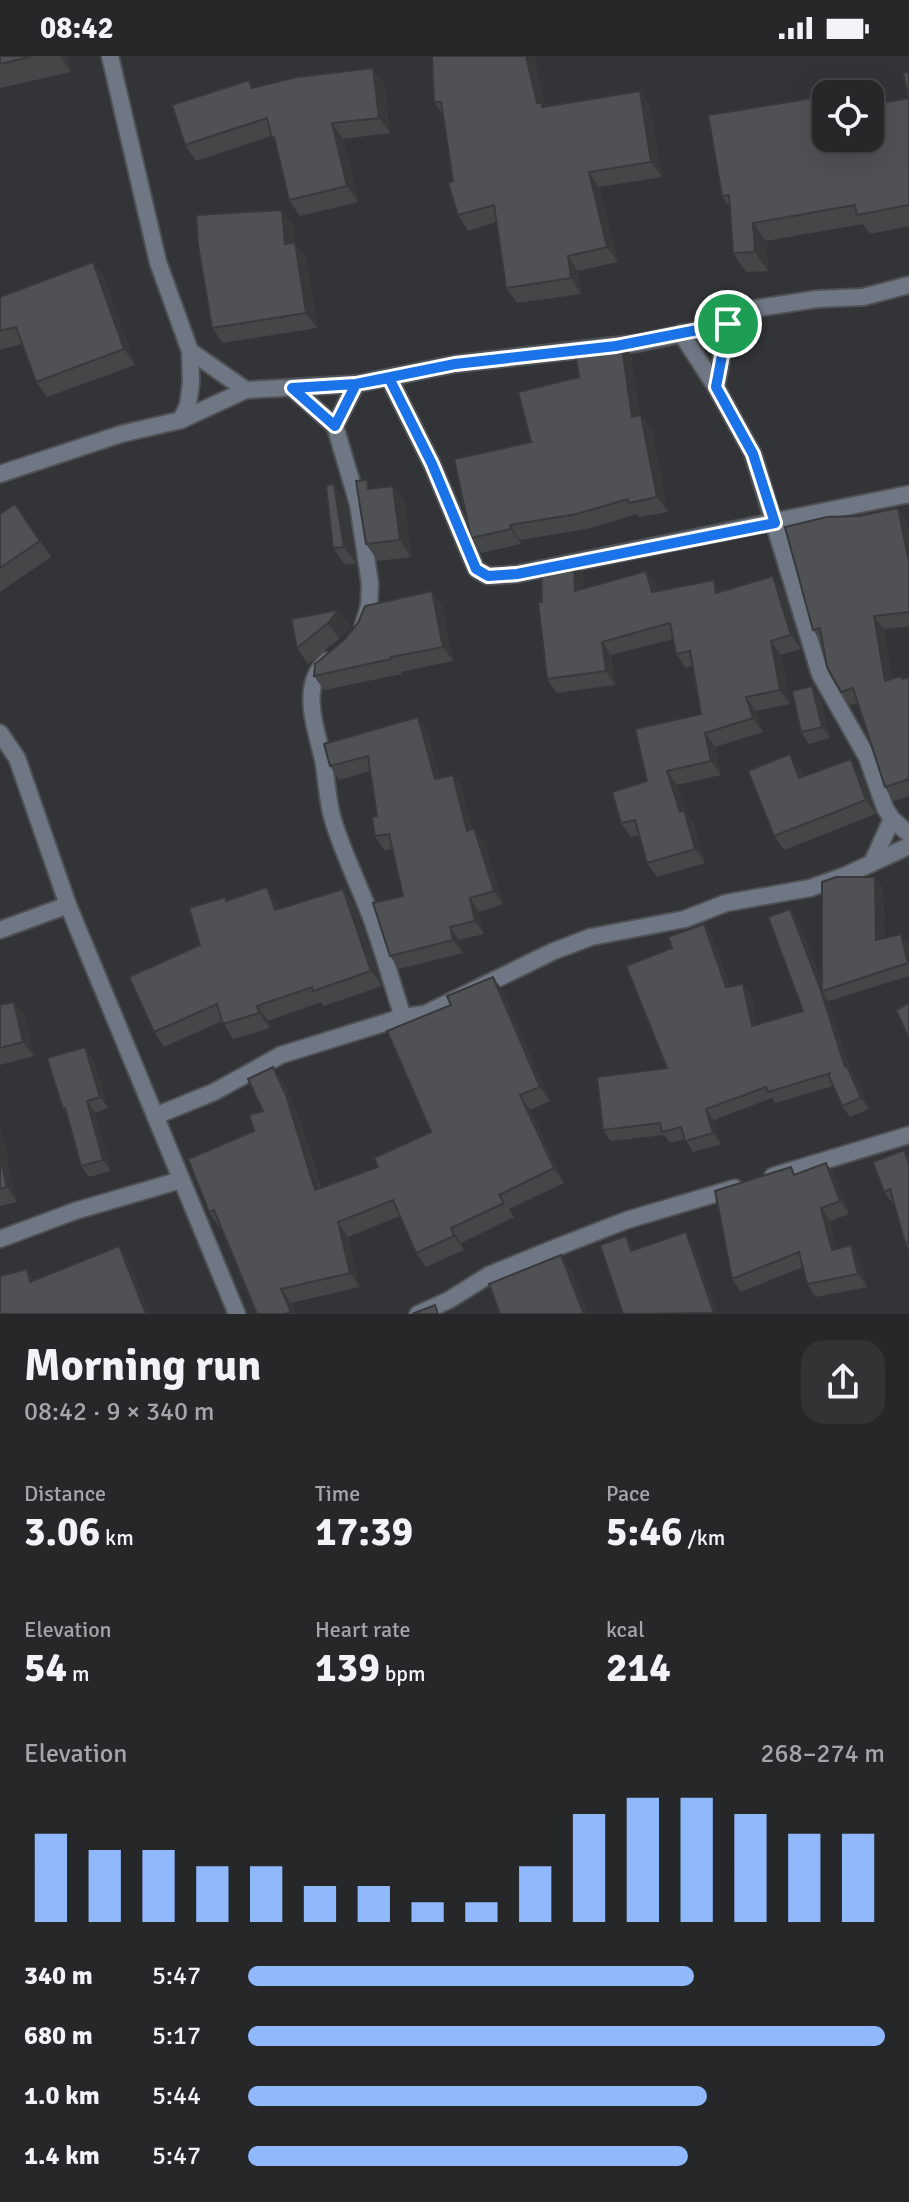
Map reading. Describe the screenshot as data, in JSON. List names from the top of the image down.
{
  "page": {
    "status": "08:42",
    "heading": ["Morning run", "08:42 · 9 × 340 m"],
    "stats": [
      ["Distance", "3.06 km"],
      ["Time", "17:39"],
      ["Pace", "5:46 /km"],
      ["Elevation", "54 m"],
      ["Heart rate", "139 bpm"],
      ["kcal", "214"]
    ],
    "chart": ["Elevation", "268–274 m"],
    "list": [
      {
        "name": "340 m",
        "note": "5:47"
      },
      {
        "name": "680 m",
        "note": "5:17"
      },
      {
        "name": "1.0 km",
        "note": "5:44"
      },
      {
        "name": "1.4 km",
        "note": "5:47"
      }
    ]
  }
}
